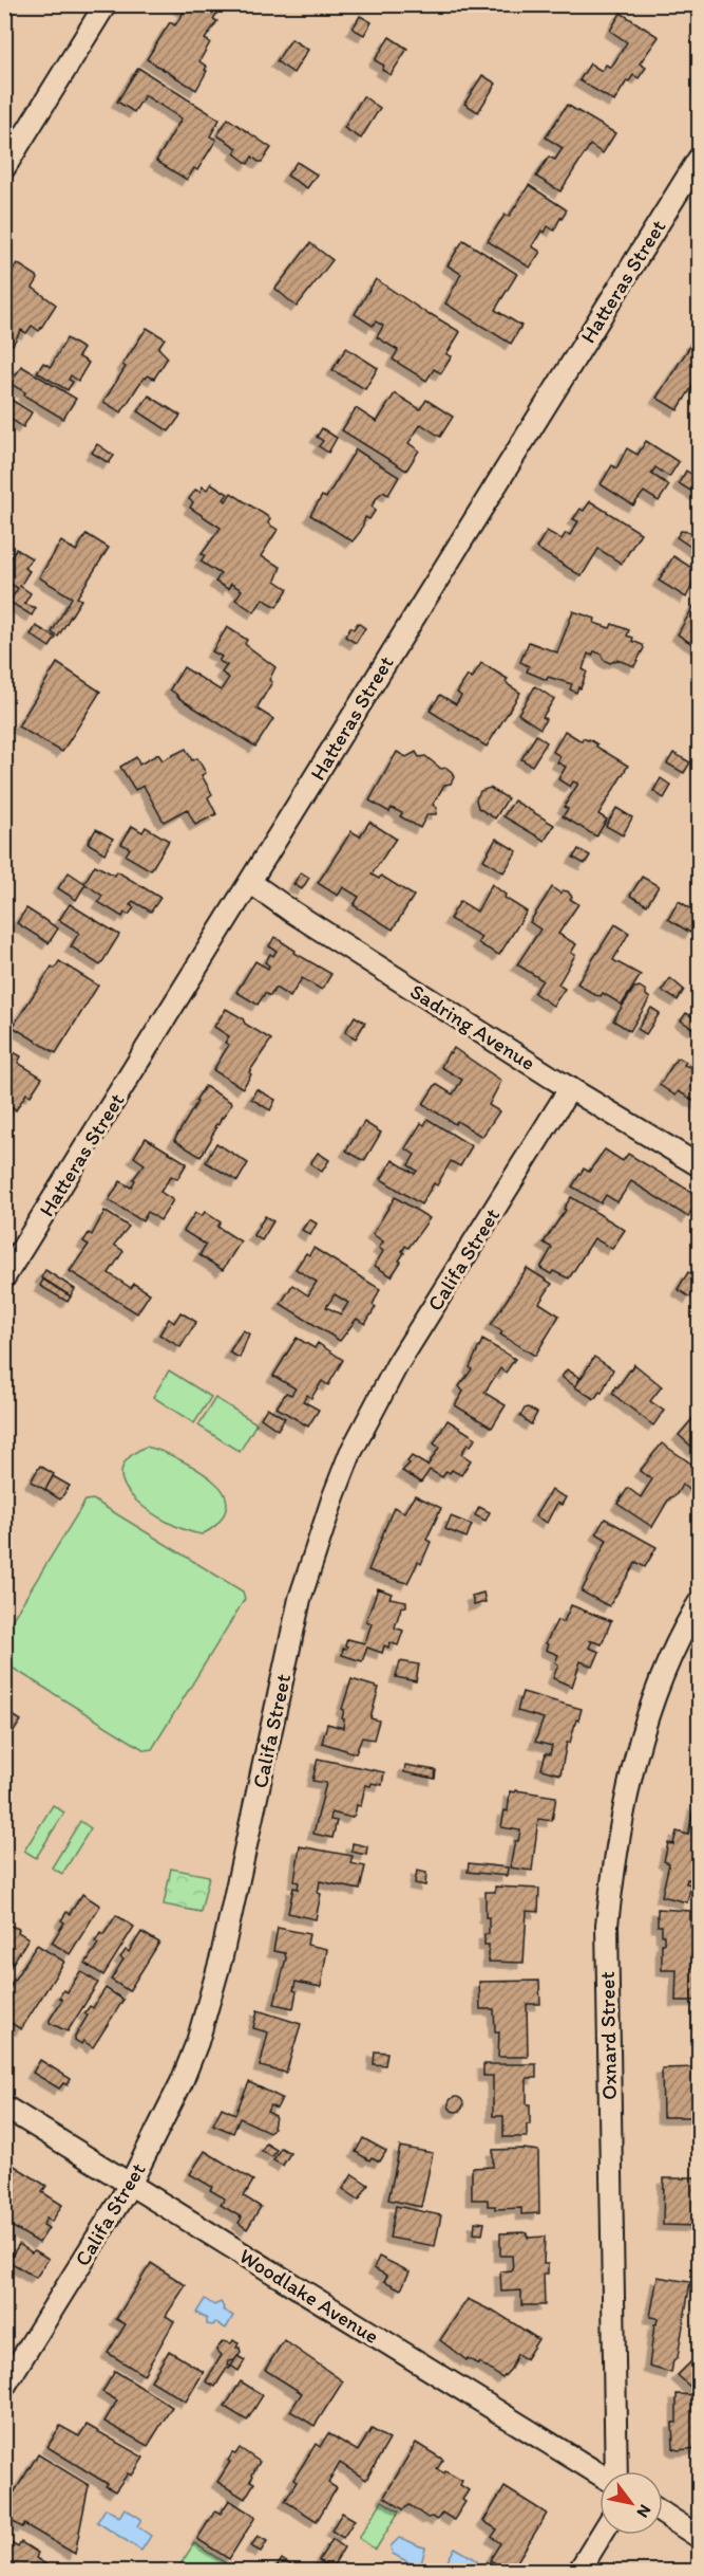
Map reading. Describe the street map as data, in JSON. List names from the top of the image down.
{
  "streets": {
    "street": [
      "Hatteras Street",
      "Sadring Avenue",
      "Califa Street",
      "Oxnard Street",
      "Woodlake Avenue"
    ]
  },
  "crossings": [
    ["Hatteras Street", "Sadring Avenue"],
    ["Sadring Avenue", "Califa Street"],
    ["Califa Street", "Woodlake Avenue"]
  ],
  "north": "bottom right"
}
